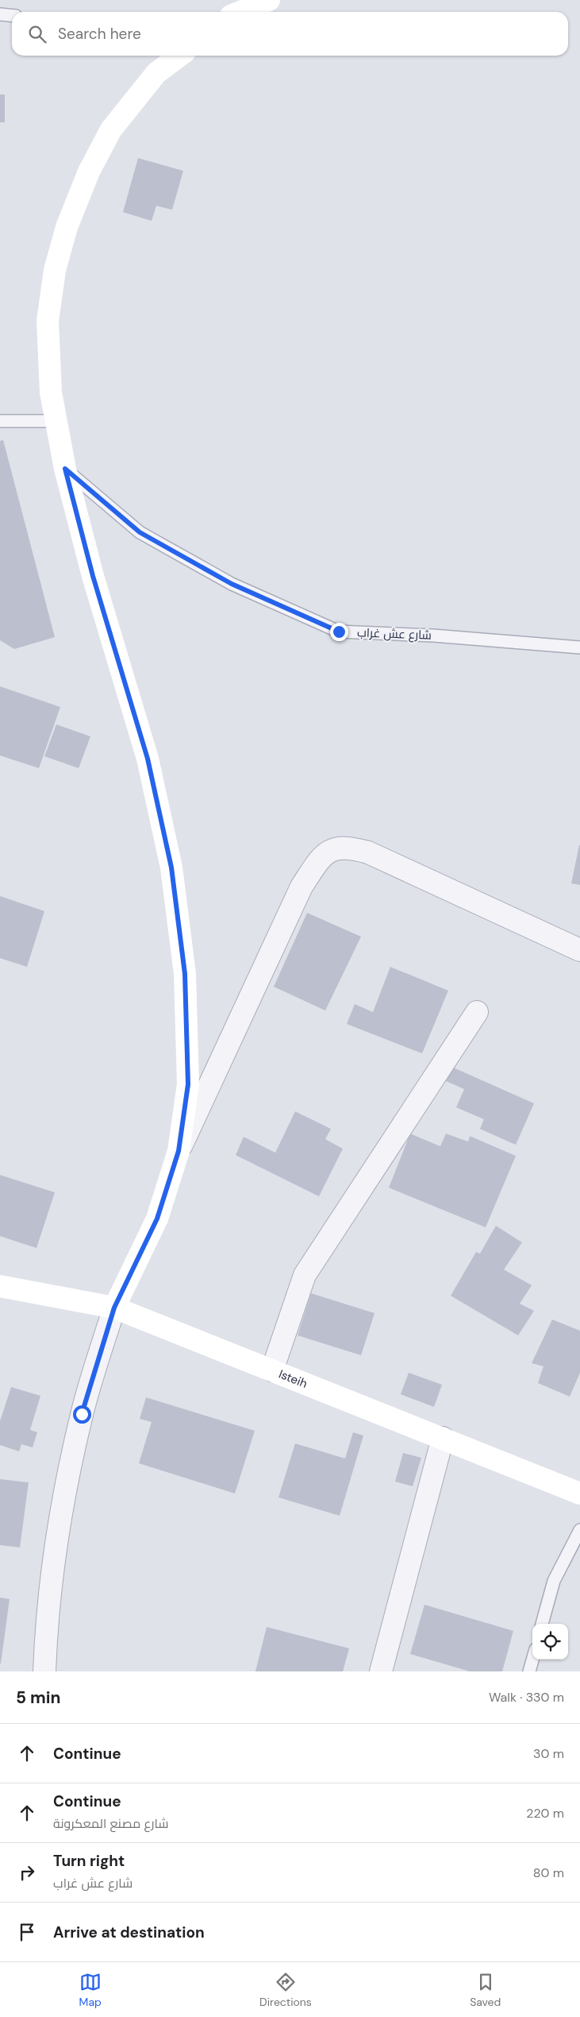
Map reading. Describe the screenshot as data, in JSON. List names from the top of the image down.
{
  "streets": {
    "street": ["Isteih"],
    "lane": ["شارع عش غراب"]
  },
  "page": {
    "search": "Search here",
    "heading": ["5 min", "Walk · 330 m"],
    "list": [
      ["Continue", "30 m"],
      ["Continue", "شارع مصنع المعكرونة", "220 m"],
      ["Turn right", "شارع عش غراب", "80 m"],
      "Arrive at destination"
    ],
    "nav": ["Map", "Directions", "Saved"]
  }
}
